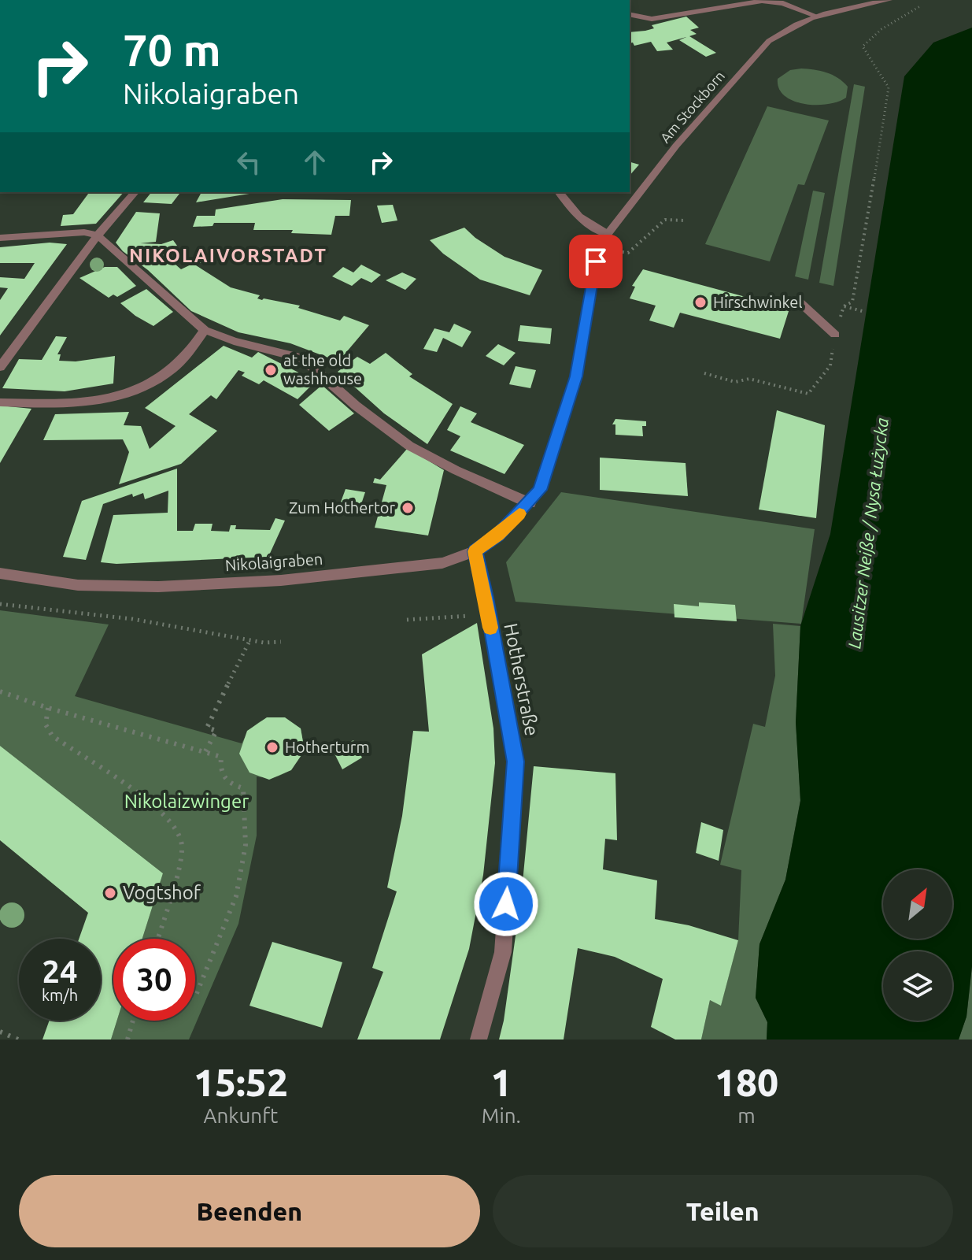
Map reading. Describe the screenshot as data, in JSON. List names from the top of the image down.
{
  "streets": {
    "street": ["Am Stockborn", "Nikolaigraben", "Hotherstraße"]
  },
  "crossings": [
    ["Am Stockborn", "Nikolaigraben"],
    ["Nikolaigraben", "Hotherstraße"]
  ],
  "districts": ["NIKOLAIVORSTADT"],
  "water": ["Lausitzer Neiße / Nysa Łużycka"],
  "parks": ["Nikolaizwinger"],
  "places": [
    "Hirschwinkel",
    "at the old washhouse",
    "Zum Hothertor",
    "Hotherturm",
    "Vogtshof"
  ],
  "north": "top right",
  "page": {
    "turn": ["70 m", "Nikolaigraben"],
    "speed": "24 km/h",
    "limit": "30",
    "eta": [
      "15:52",
      "Ankunft",
      "1",
      "Min.",
      "180",
      "m"
    ],
    "buttons": ["Beenden", "Teilen"]
  }
}
